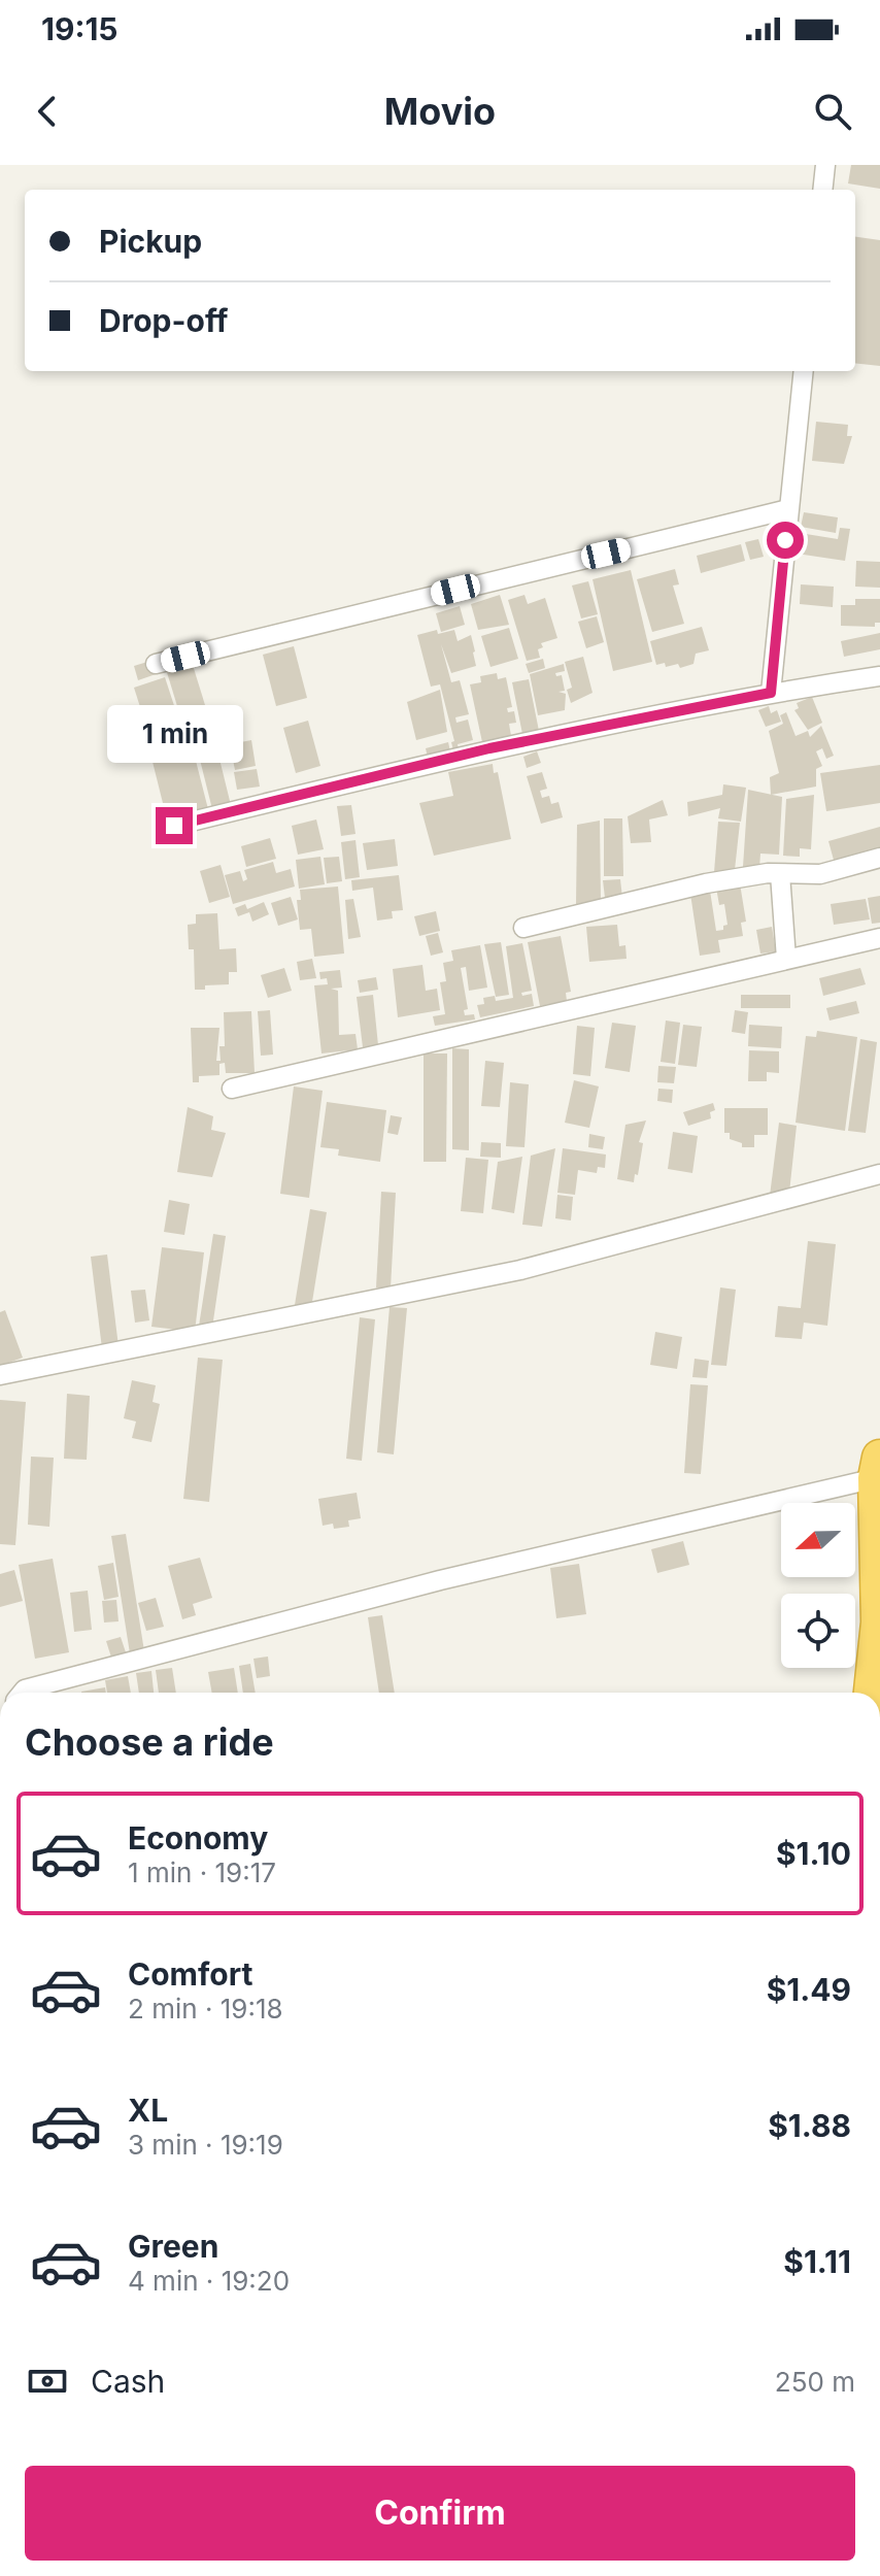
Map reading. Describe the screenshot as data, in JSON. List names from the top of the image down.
{
  "north": "left",
  "page": {
    "status": "19:15",
    "header": "Movio",
    "banner": ["Pickup", "Drop-off"],
    "bubble": "1 min",
    "heading": "Choose a ride",
    "list": [
      {
        "name": "Economy",
        "note": "1 min · 19:17",
        "value": "$1.10"
      },
      {
        "name": "Comfort",
        "note": "2 min · 19:18",
        "value": "$1.49"
      },
      {
        "name": "XL",
        "note": "3 min · 19:19",
        "value": "$1.88"
      },
      {
        "name": "Green",
        "note": "4 min · 19:20",
        "value": "$1.11"
      }
    ],
    "pay": ["Cash", "250 m"],
    "buttons": "Confirm"
  }
}
